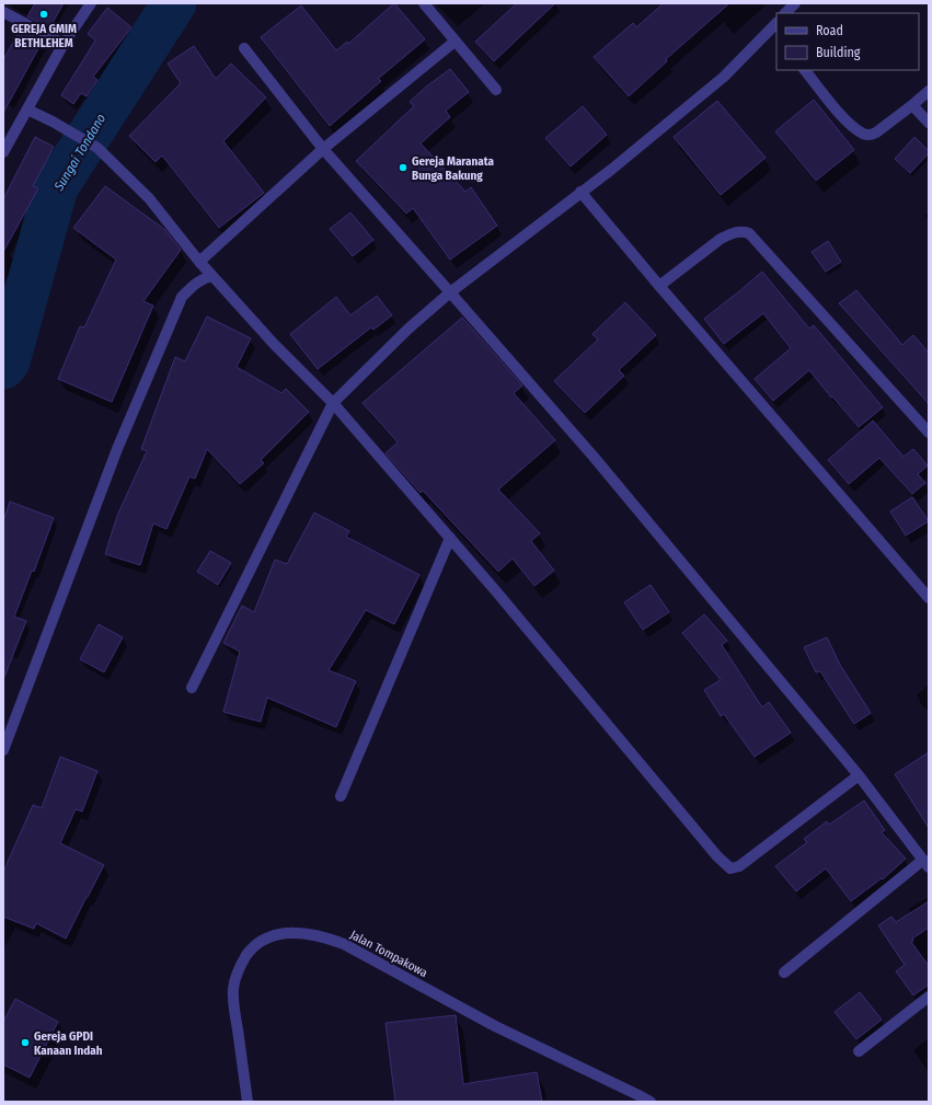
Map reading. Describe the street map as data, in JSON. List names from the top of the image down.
{
  "streets": {
    "street": ["Jalan Tompakowa"]
  },
  "water": ["Sungai Tondano"],
  "places": ["GEREJA GMIM BETHLEHEM", "Gereja Maranata Bunga Bakung", "Gereja GPDI Kanaan Indah"],
  "legend": ["Road", "Building"]
}
